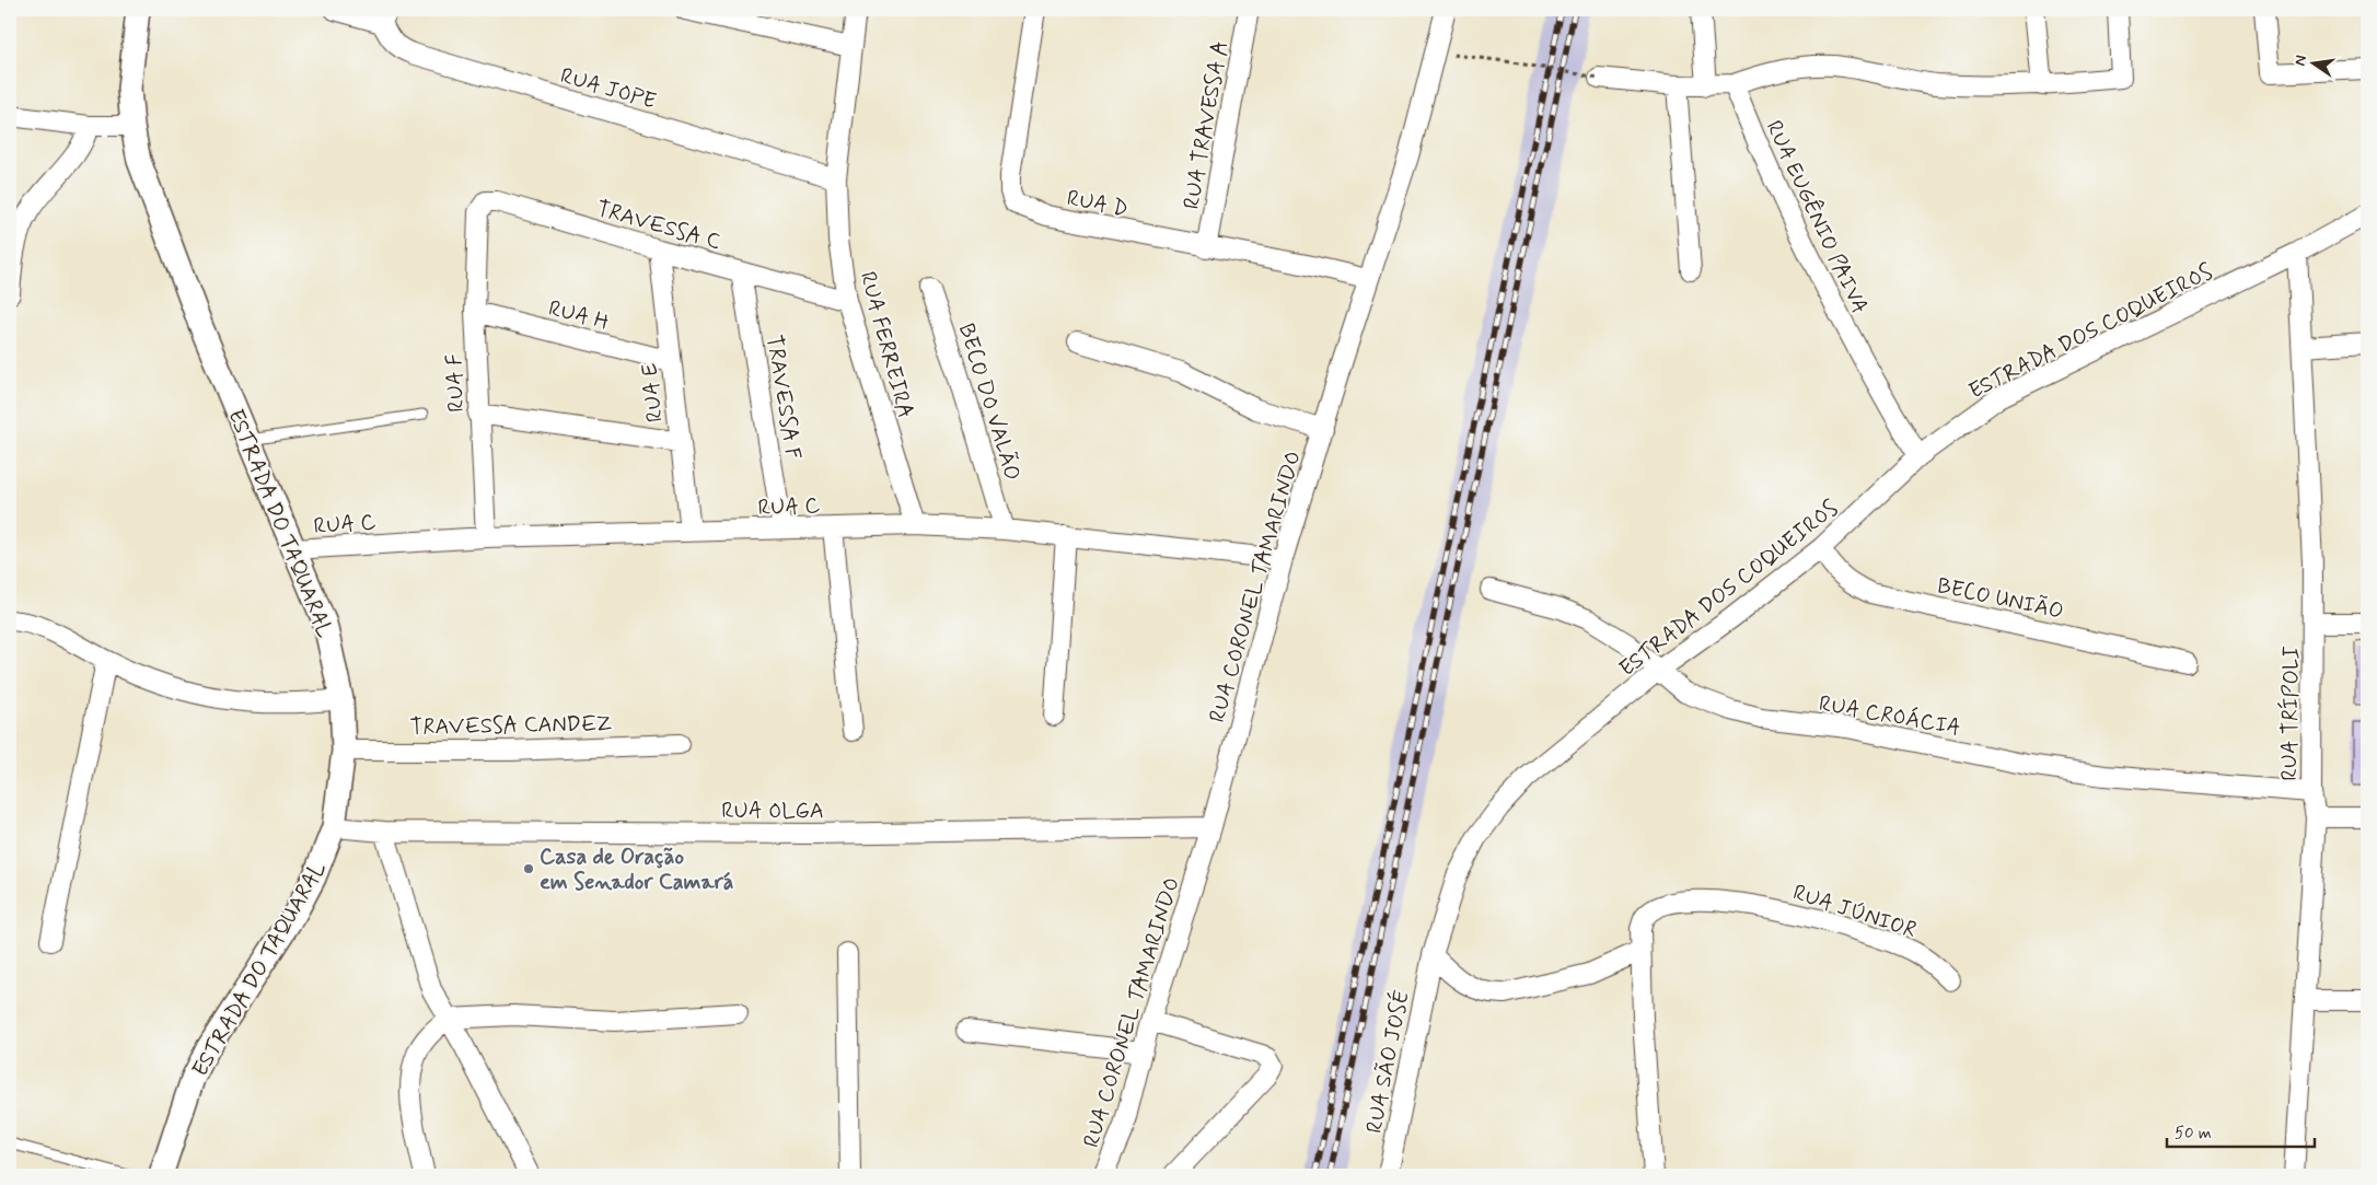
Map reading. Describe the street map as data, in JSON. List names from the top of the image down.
{
  "streets": {
    "street": [
      "RUA JOPE",
      "RUA TRAVESSA A",
      "RUA D",
      "RUA EUGÊNIO PAIVA",
      "TRAVESSA C",
      "RUA H",
      "ESTRADA DOS COQUEIROS",
      "RUA FERREIRA",
      "RUA F",
      "RUA E",
      "TRAVESSA F",
      "BECO DO VALÃO",
      "RUA C",
      "ESTRADA DO TAQUARAL",
      "RUA CORONEL TAMARINDO",
      "BECO UNIÃO",
      "RUA TRÍPOLI",
      "RUA CROÁCIA",
      "TRAVESSA CANDEZ",
      "RUA OLGA",
      "RUA JÚNIOR",
      "RUA SÃO JOSÉ"
    ]
  },
  "crossings": [
    ["RUA JOPE", "RUA FERREIRA"],
    ["RUA TRAVESSA A", "RUA D"],
    ["RUA D", "RUA CORONEL TAMARINDO"],
    ["RUA EUGÊNIO PAIVA", "ESTRADA DOS COQUEIROS"],
    ["TRAVESSA C", "RUA FERREIRA"],
    ["TRAVESSA C", "RUA F"],
    ["TRAVESSA C", "RUA E"],
    ["TRAVESSA C", "TRAVESSA F"],
    ["RUA H", "RUA F"],
    ["RUA H", "RUA E"],
    ["ESTRADA DOS COQUEIROS", "BECO UNIÃO"],
    ["ESTRADA DOS COQUEIROS", "RUA TRÍPOLI"],
    ["ESTRADA DOS COQUEIROS", "RUA CROÁCIA"],
    ["ESTRADA DOS COQUEIROS", "RUA SÃO JOSÉ"],
    ["RUA FERREIRA", "RUA C"],
    ["RUA F", "RUA C"],
    ["RUA E", "RUA C"],
    ["TRAVESSA F", "RUA C"],
    ["BECO DO VALÃO", "RUA C"],
    ["RUA C", "ESTRADA DO TAQUARAL"],
    ["RUA C", "RUA CORONEL TAMARINDO"],
    ["ESTRADA DO TAQUARAL", "TRAVESSA CANDEZ"],
    ["ESTRADA DO TAQUARAL", "RUA OLGA"],
    ["RUA CORONEL TAMARINDO", "RUA OLGA"],
    ["RUA TRÍPOLI", "RUA CROÁCIA"]
  ],
  "places": ["Casa de Oração em Senador Camará"],
  "scale_bar": "50 m",
  "north": "left"
}
